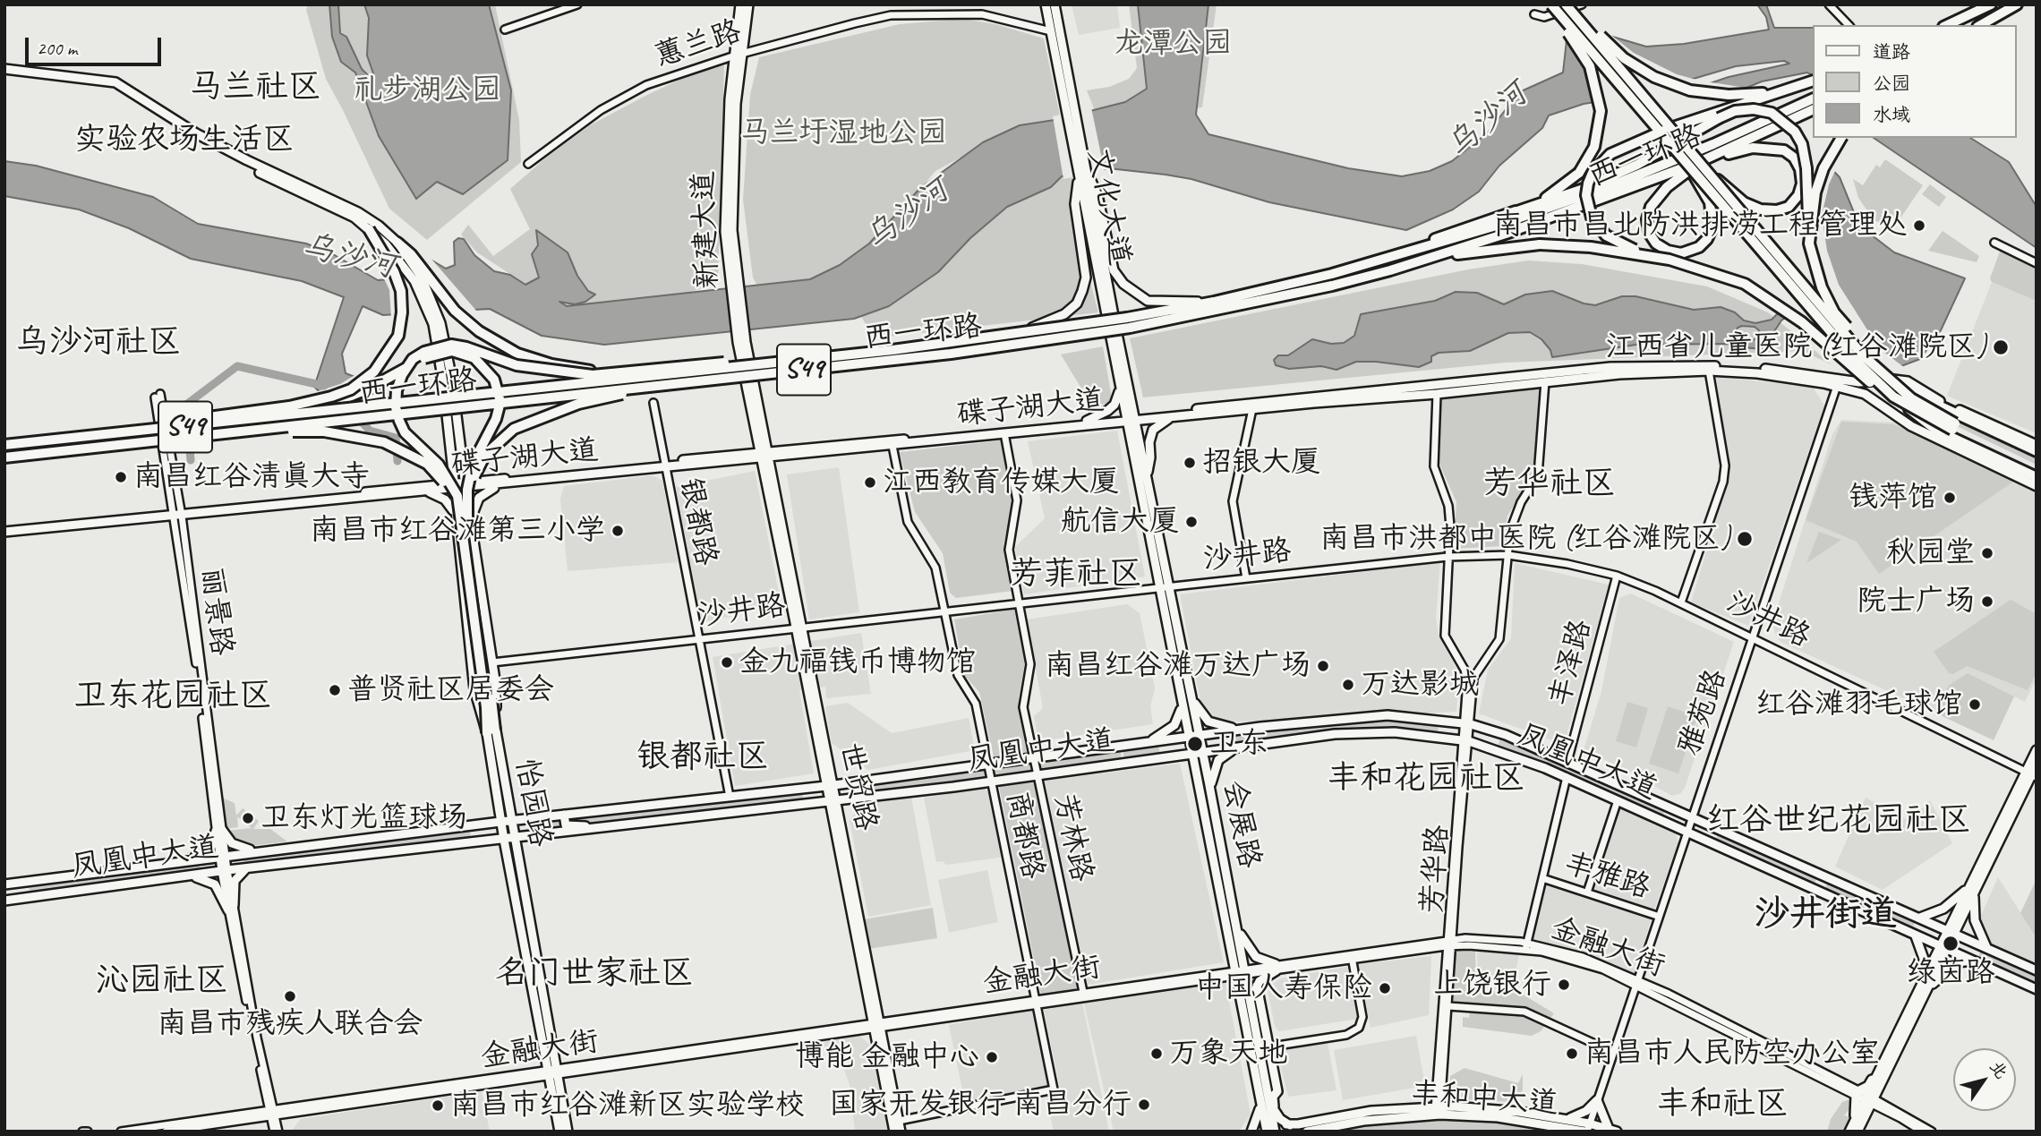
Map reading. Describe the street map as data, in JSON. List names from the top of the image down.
{
  "streets": {
    "highway": ["西一环路", "S49"],
    "main road": [
      "文化大道",
      "新建大道",
      "碟子湖大道",
      "凤凰中大道",
      "世贸路",
      "怡园路",
      "会展路",
      "丰和中大道"
    ],
    "street": [
      "蕙兰路",
      "银都路",
      "沙井路",
      "丽景路",
      "丰泽路",
      "雅苑路",
      "商都路",
      "芳林路",
      "芳华路",
      "丰雅路",
      "金融大街"
    ]
  },
  "crossings": [
    ["蕙兰路", "文化大道"],
    ["蕙兰路", "新建大道"],
    ["文化大道", "碟子湖大道"],
    ["文化大道", "会展路"],
    ["新建大道", "碟子湖大道"],
    ["新建大道", "世贸路"],
    ["碟子湖大道", "银都路"],
    ["碟子湖大道", "丽景路"],
    ["碟子湖大道", "雅苑路"],
    ["碟子湖大道", "世贸路"],
    ["碟子湖大道", "怡园路"],
    ["碟子湖大道", "会展路"],
    ["碟子湖大道", "商都路"],
    ["碟子湖大道", "芳林路"],
    ["碟子湖大道", "芳华路"],
    ["银都路", "沙井路"],
    ["银都路", "凤凰中大道"],
    ["沙井路", "丰泽路"],
    ["沙井路", "雅苑路"],
    ["沙井路", "世贸路"],
    ["沙井路", "怡园路"],
    ["沙井路", "会展路"],
    ["沙井路", "商都路"],
    ["沙井路", "芳林路"],
    ["沙井路", "芳华路"],
    ["丽景路", "凤凰中大道"],
    ["丽景路", "金融大街"],
    ["丰泽路", "凤凰中大道"],
    ["雅苑路", "凤凰中大道"],
    ["雅苑路", "丰雅路"],
    ["雅苑路", "金融大街"],
    ["雅苑路", "丰和中大道"],
    ["凤凰中大道", "世贸路"],
    ["凤凰中大道", "怡园路"],
    ["凤凰中大道", "会展路"],
    ["凤凰中大道", "商都路"],
    ["凤凰中大道", "芳林路"],
    ["凤凰中大道", "芳华路"],
    ["世贸路", "商都路"],
    ["世贸路", "金融大街"],
    ["怡园路", "金融大街"],
    ["会展路", "金融大街"],
    ["商都路", "金融大街"],
    ["芳林路", "金融大街"],
    ["芳华路", "金融大街"],
    ["芳华路", "丰和中大道"]
  ],
  "districts": [
    "马兰社区",
    "实验农场生活区",
    "乌沙河社区",
    "芳华社区",
    "芳菲社区",
    "卫东花园社区",
    "银都社区",
    "丰和花园社区",
    "红谷世纪花园社区",
    "沙井街道",
    "名门世家社区",
    "沁园社区",
    "丰和社区"
  ],
  "water": ["乌沙河"],
  "parks": ["龙潭公园", "礼步湖公园", "马兰圩湿地公园"],
  "places": [
    "南昌市昌北防洪排涝工程管理处",
    "江西省儿童医院 (红谷滩院区)",
    "招银大厦",
    "南昌红谷清真大寺",
    "江西教育传媒大厦",
    "钱萍馆",
    "航信大厦",
    "南昌市红谷滩第三小学",
    "南昌市洪都中医院 (红谷滩院区)",
    "秋园堂",
    "院士广场",
    "金九福钱币博物馆",
    "南昌红谷滩万达广场",
    "万达影城",
    "普贤社区居委会",
    "红谷滩羽毛球馆",
    "卫东",
    "卫东灯光篮球场",
    "绿茵路",
    "上饶银行",
    "中国人寿保险",
    "南昌市残疾人联合会",
    "万象天地",
    "南昌市人民防空办公室",
    "博能 金融中心",
    "国家开发银行 南昌分行",
    "南昌市红谷滩新区实验学校"
  ],
  "legend": ["道路", "公园", "水域"],
  "scale_bar": "200 m",
  "north": "top right"
}
